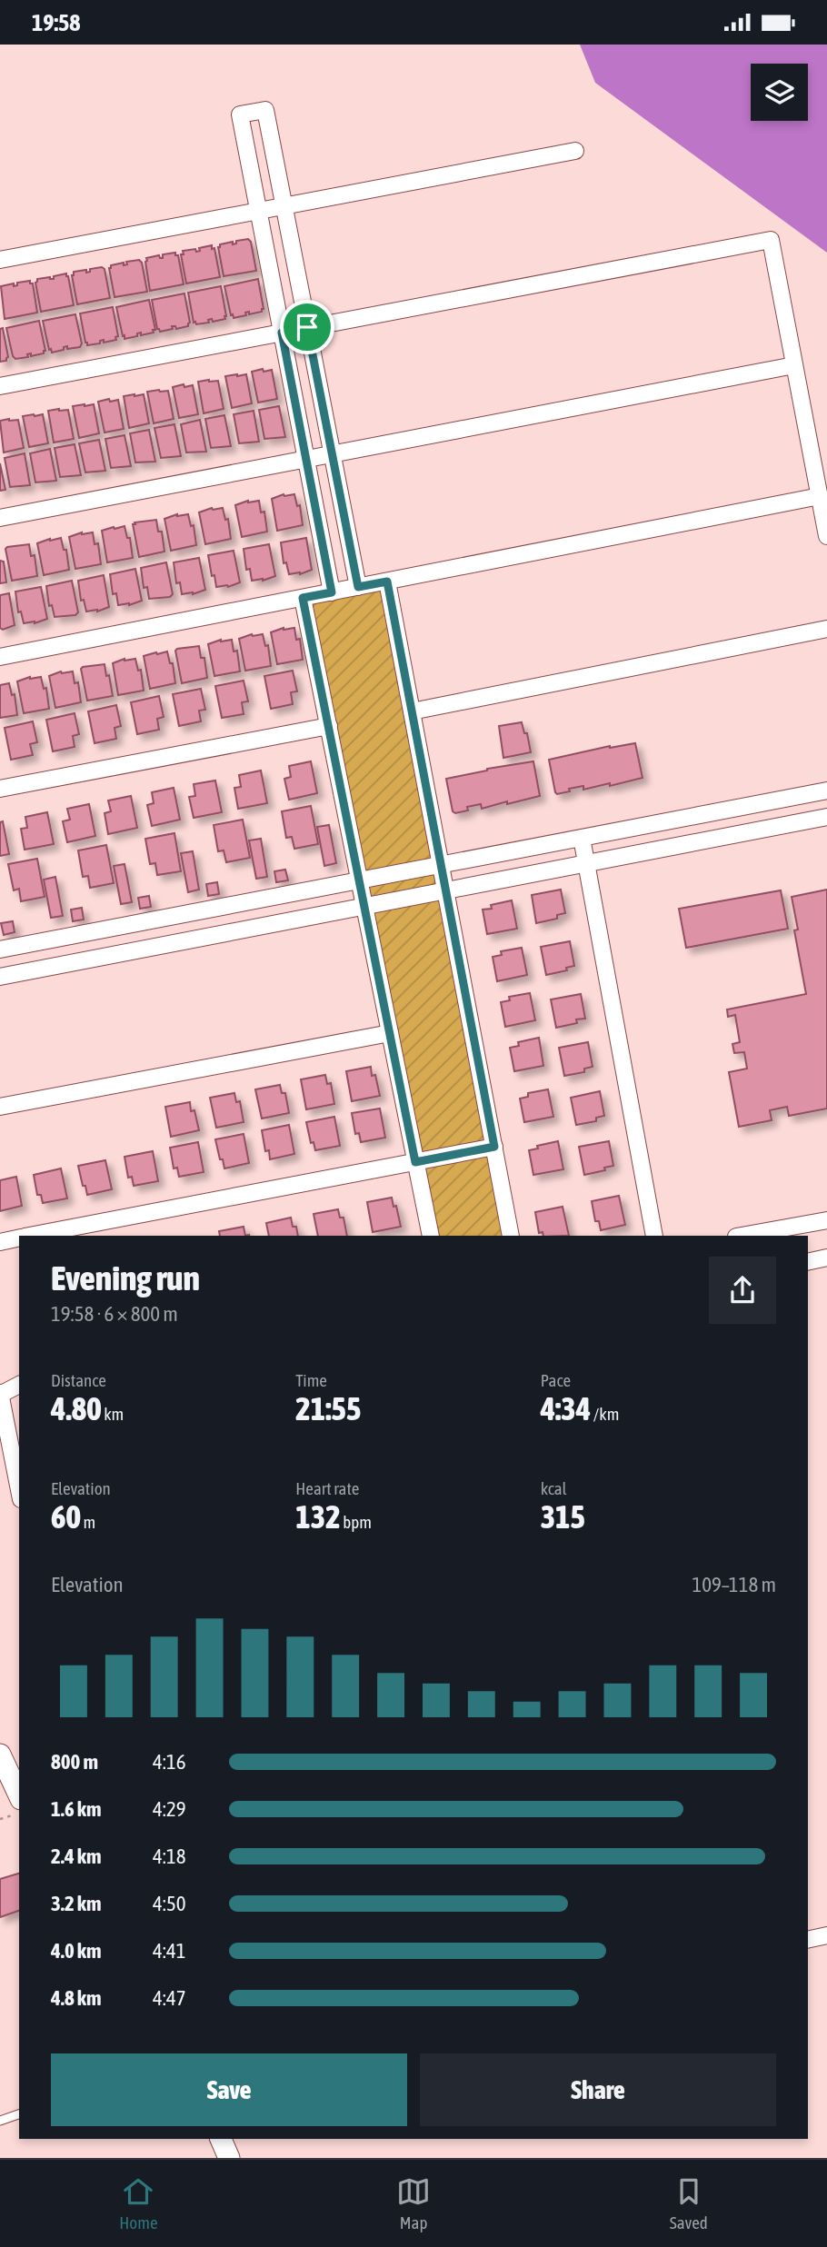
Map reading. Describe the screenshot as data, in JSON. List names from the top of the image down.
{
  "page": {
    "status": "19:58",
    "heading": ["Evening run", "19:58 · 6 × 800 m"],
    "stats": [
      ["Distance", "4.80 km"],
      ["Time", "21:55"],
      ["Pace", "4:34 /km"],
      ["Elevation", "60 m"],
      ["Heart rate", "132 bpm"],
      ["kcal", "315"]
    ],
    "chart": ["Elevation", "109–118 m"],
    "list": [
      {
        "name": "800 m",
        "note": "4:16"
      },
      {
        "name": "1.6 km",
        "note": "4:29"
      },
      {
        "name": "2.4 km",
        "note": "4:18"
      },
      {
        "name": "3.2 km",
        "note": "4:50"
      },
      {
        "name": "4.0 km",
        "note": "4:41"
      },
      {
        "name": "4.8 km",
        "note": "4:47"
      }
    ],
    "buttons": ["Save", "Share"],
    "tabs": ["Home", "Map", "Saved"]
  }
}
